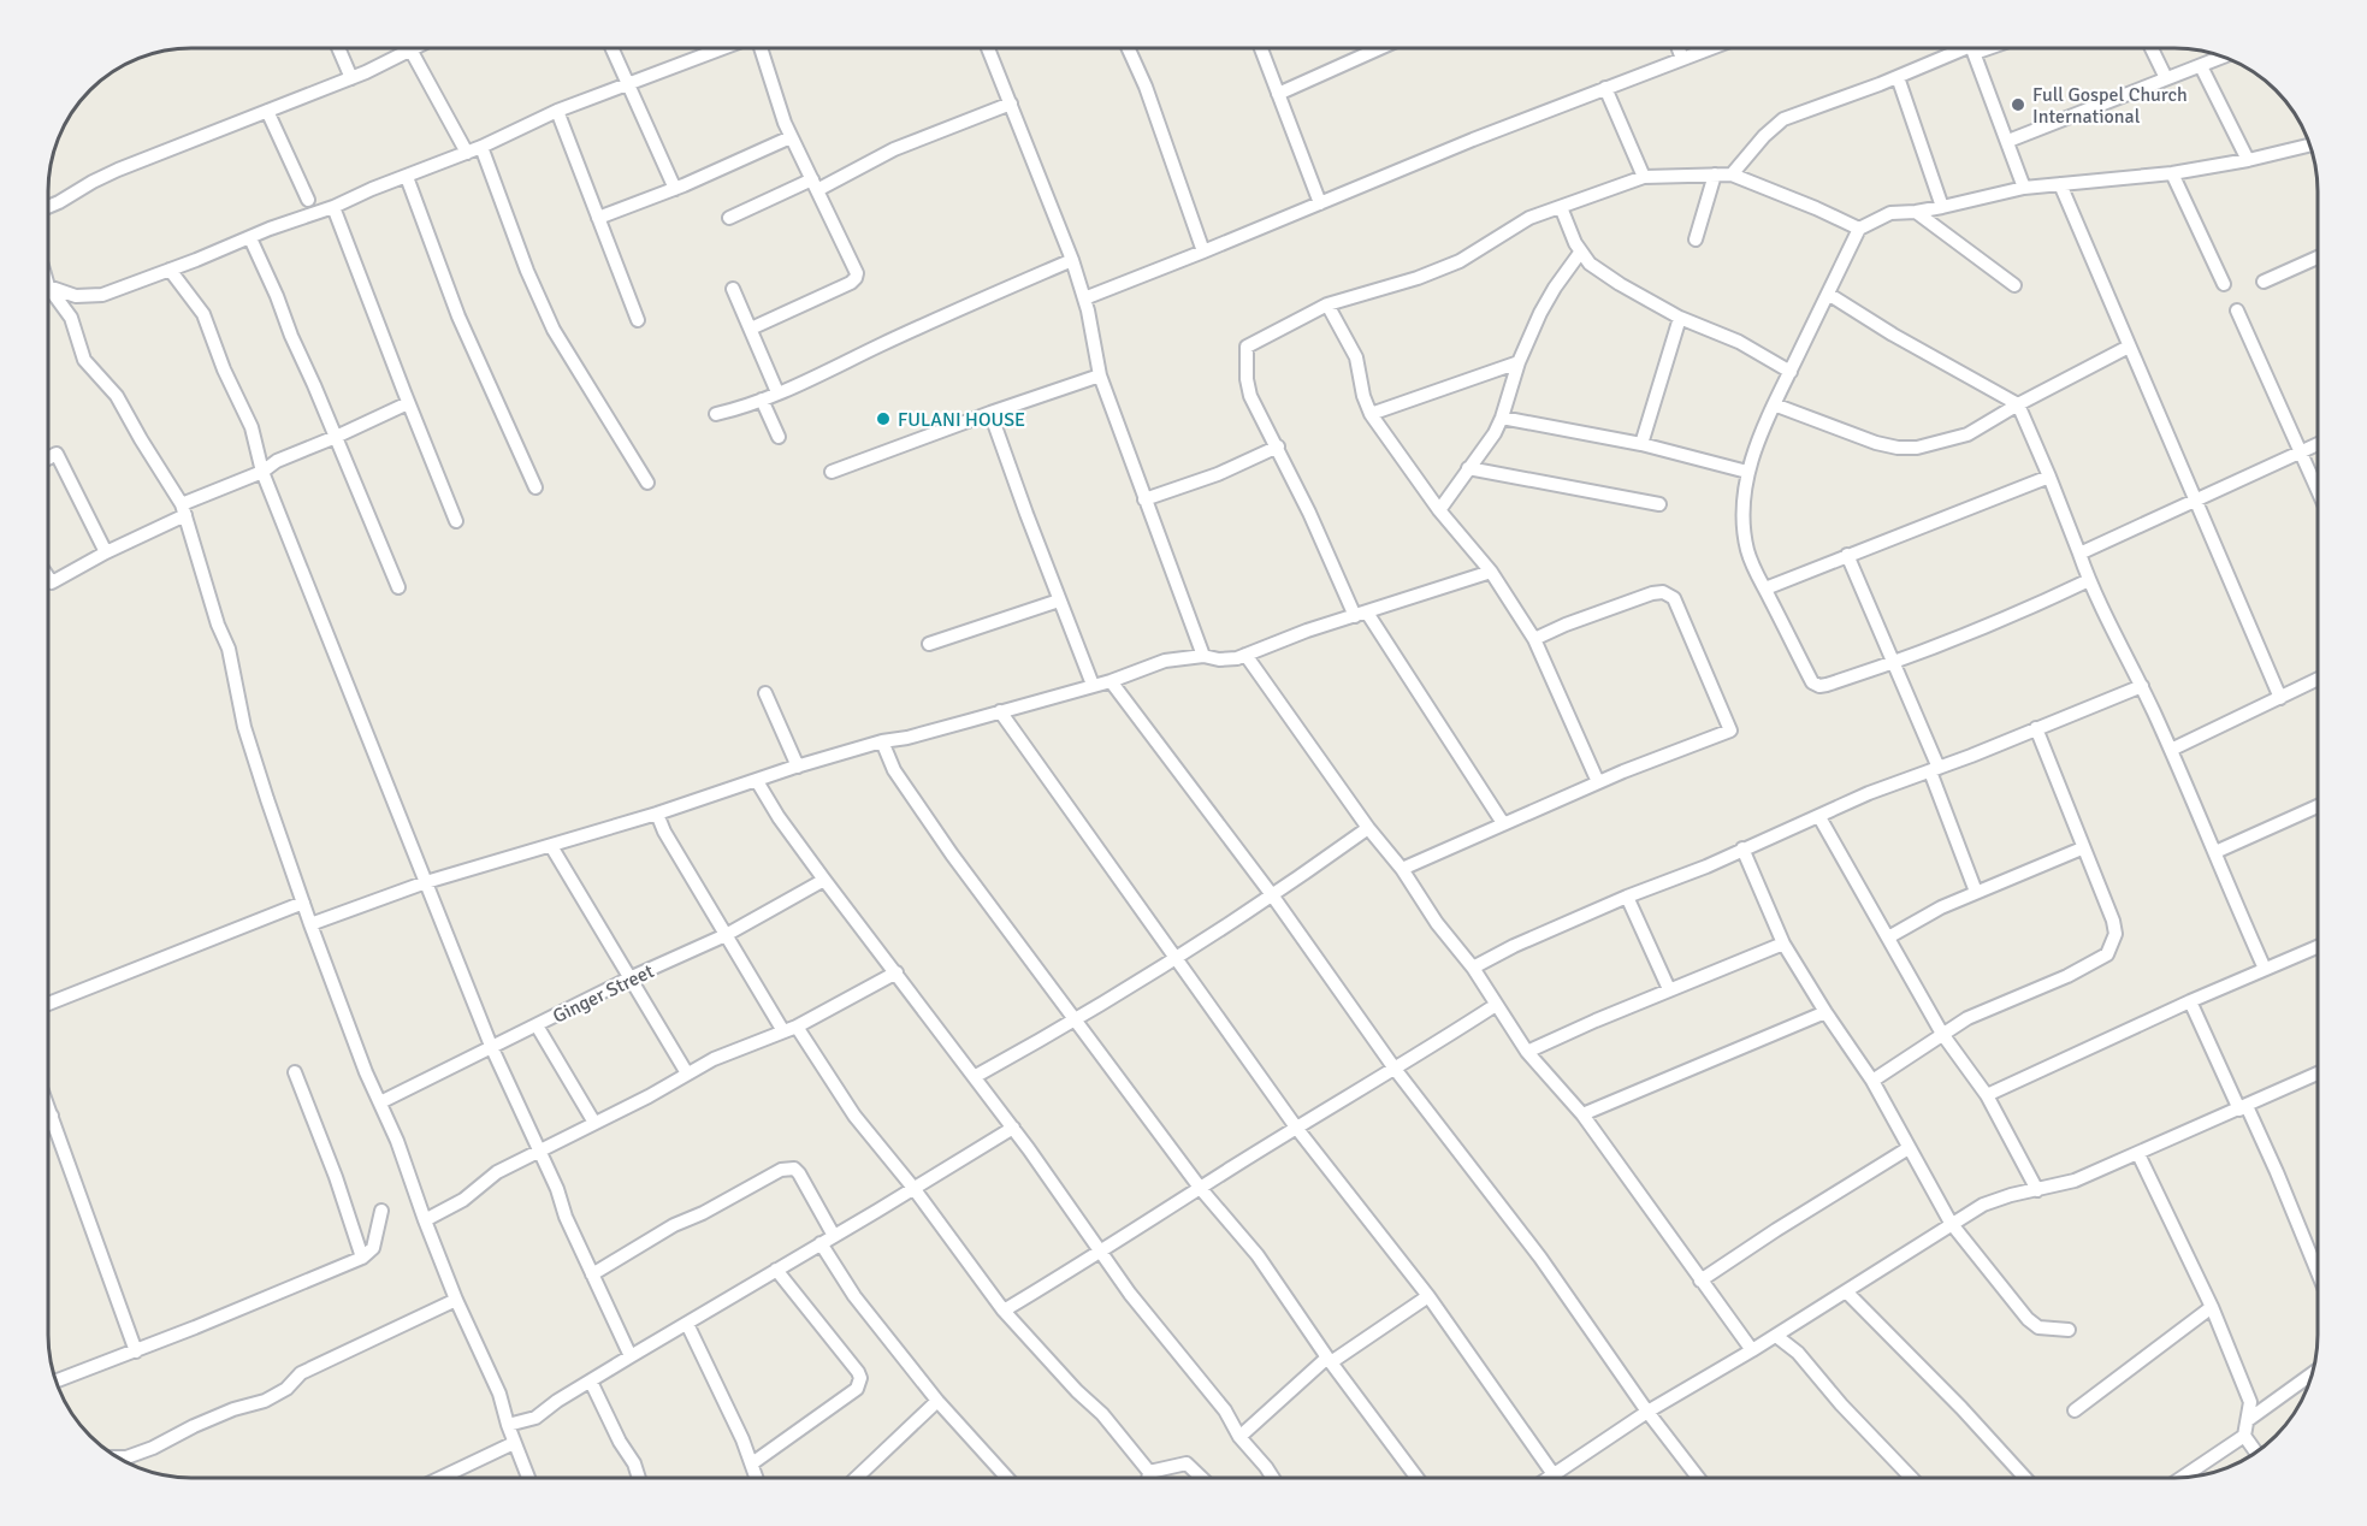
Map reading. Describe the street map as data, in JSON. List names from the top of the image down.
{
  "streets": {
    "street": ["Ginger Street"]
  },
  "places": ["Full Gospel Church International", "FULANI HOUSE"]
}
